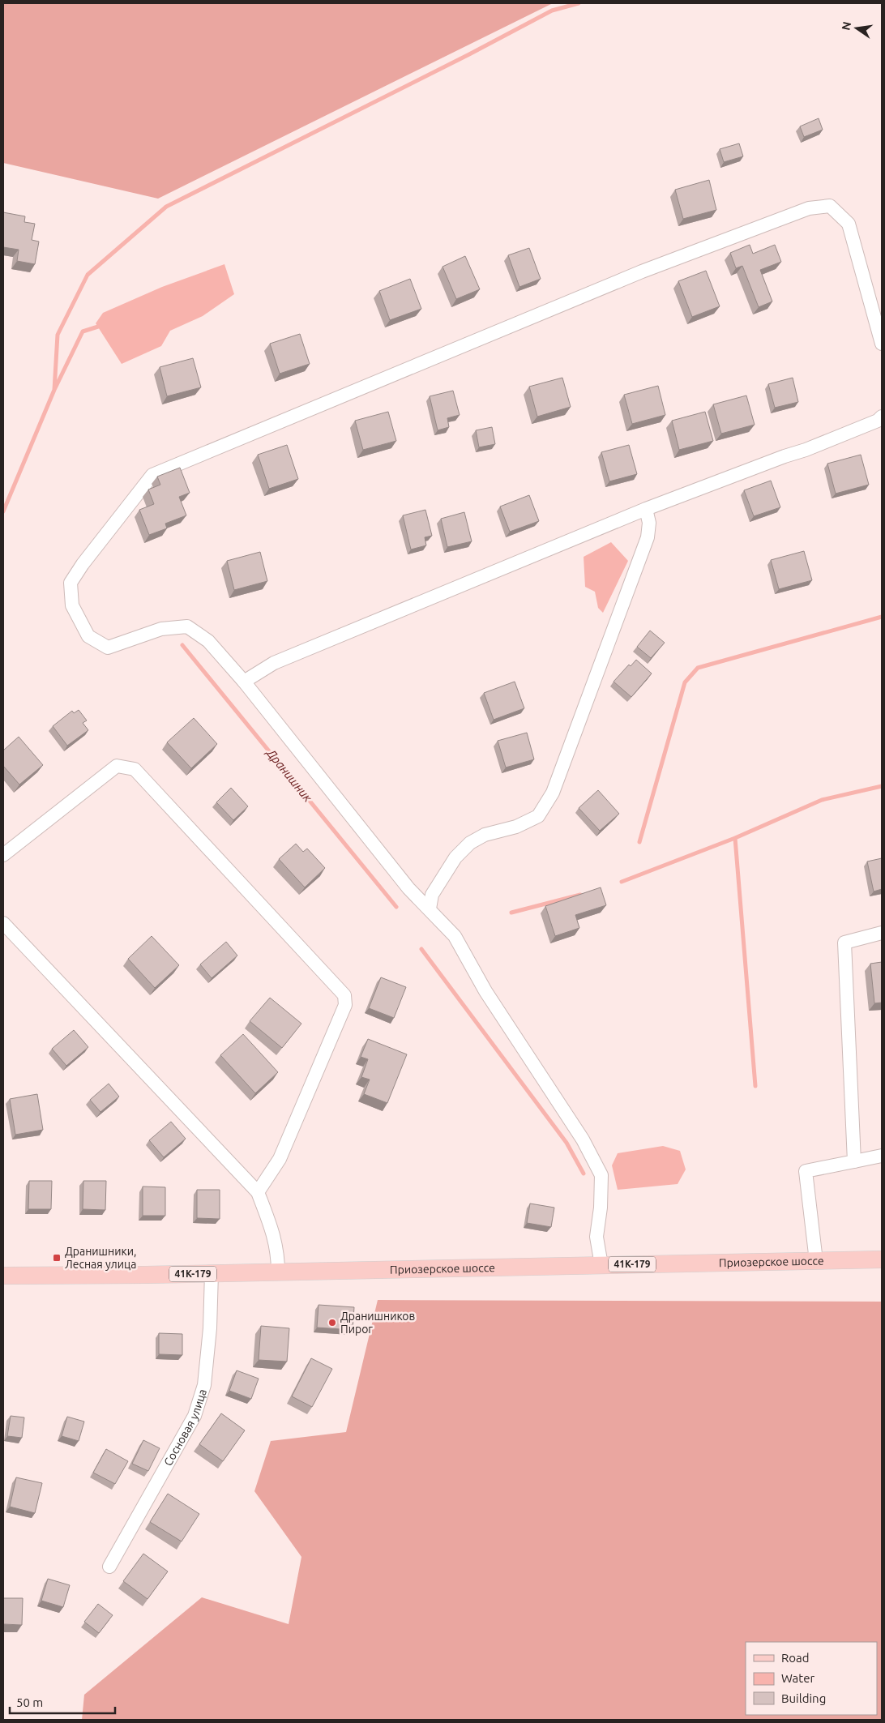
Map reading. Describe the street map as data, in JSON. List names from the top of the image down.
{
  "streets": {
    "main road": ["Приозерское шоссе", "41К-179"],
    "street": ["Сосновая улица"]
  },
  "crossings": [
    ["Приозерское шоссе", "Сосновая улица"]
  ],
  "water": ["Дранишник"],
  "places": {
    "transit": ["Дранишники, Лесная улица"],
    "other": ["Дранишников Пирог"]
  },
  "legend": ["Road", "Water", "Building"],
  "scale_bar": "50 m",
  "north": "left"
}
